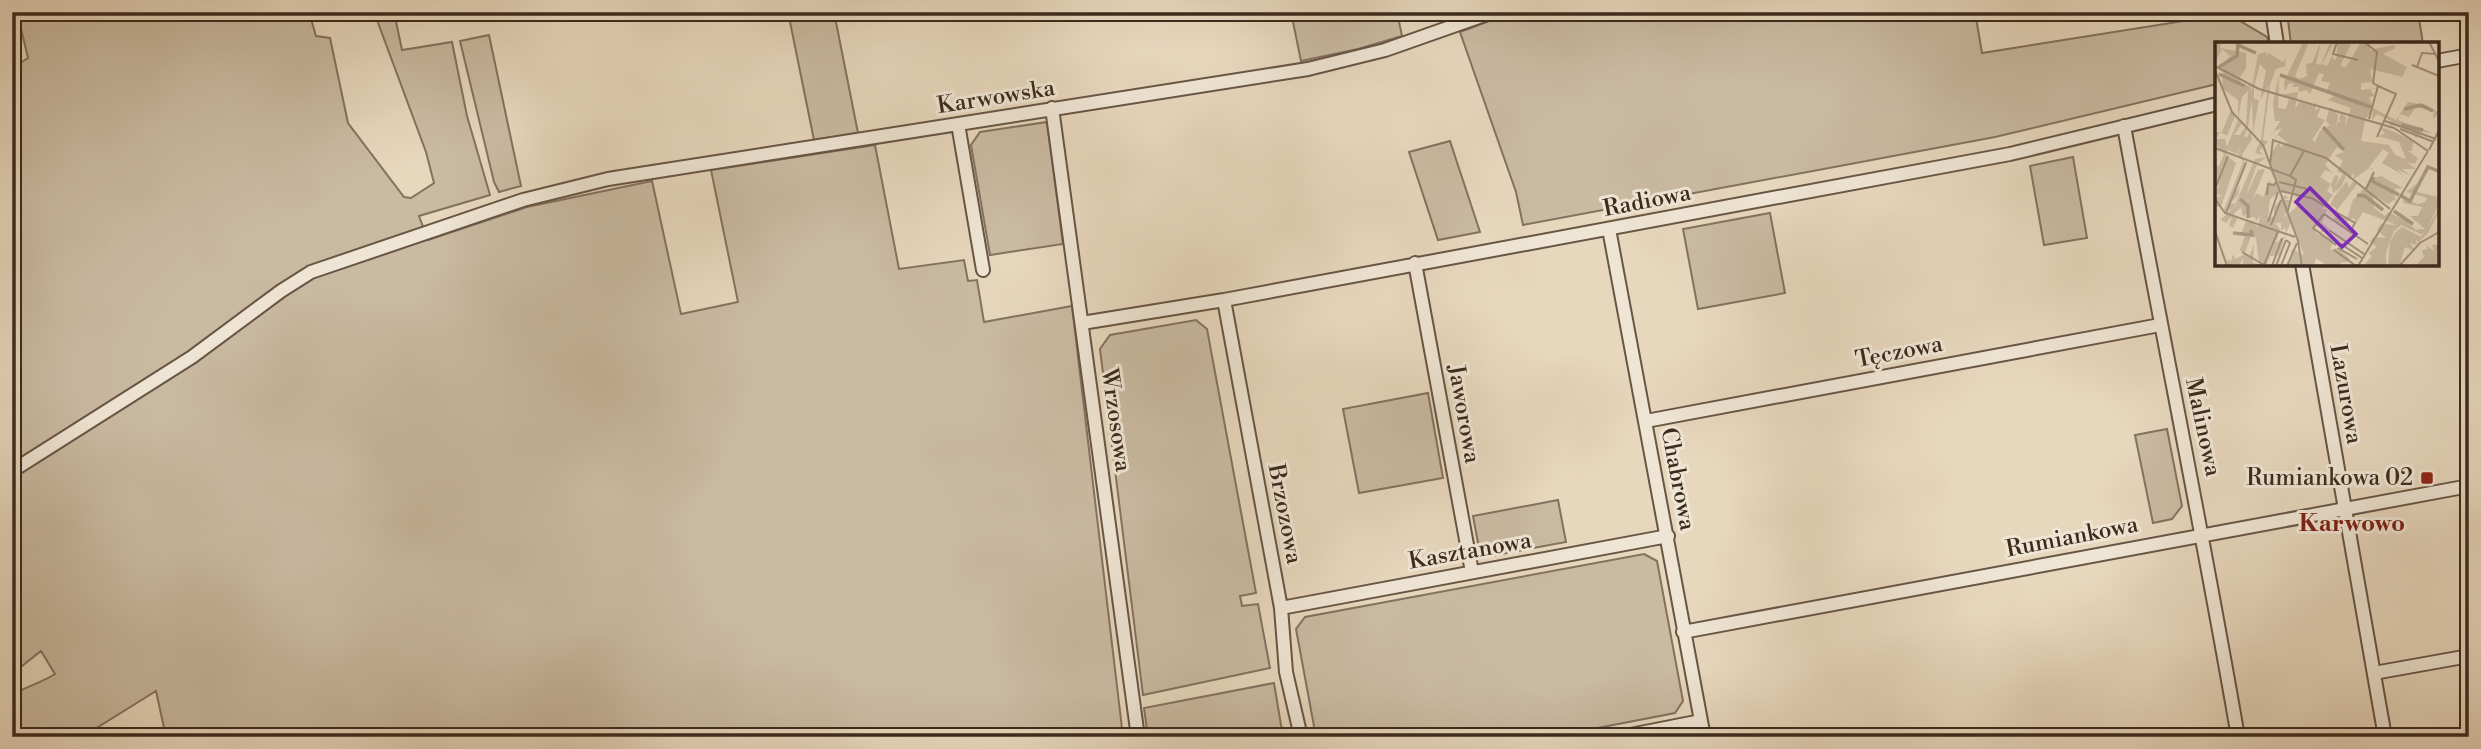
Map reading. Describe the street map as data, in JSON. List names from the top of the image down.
{
  "streets": {
    "street": [
      "Karwowska",
      "Radiowa",
      "Tęczowa",
      "Lazurowa",
      "Jaworowa",
      "Wrzosowa",
      "Malinowa",
      "Chabrowa",
      "Brzozowa",
      "Rumiankowa",
      "Kasztanowa"
    ]
  },
  "crossings": [
    ["Karwowska", "Wrzosowa"],
    ["Radiowa", "Jaworowa"],
    ["Radiowa", "Wrzosowa"],
    ["Radiowa", "Malinowa"],
    ["Radiowa", "Chabrowa"],
    ["Radiowa", "Brzozowa"],
    ["Tęczowa", "Malinowa"],
    ["Tęczowa", "Chabrowa"],
    ["Lazurowa", "Rumiankowa"],
    ["Jaworowa", "Kasztanowa"],
    ["Malinowa", "Rumiankowa"],
    ["Chabrowa", "Rumiankowa"],
    ["Chabrowa", "Kasztanowa"],
    ["Brzozowa", "Kasztanowa"]
  ],
  "districts": ["Karwowo"],
  "places": {
    "transit": ["Rumiankowa 02"]
  }
}
